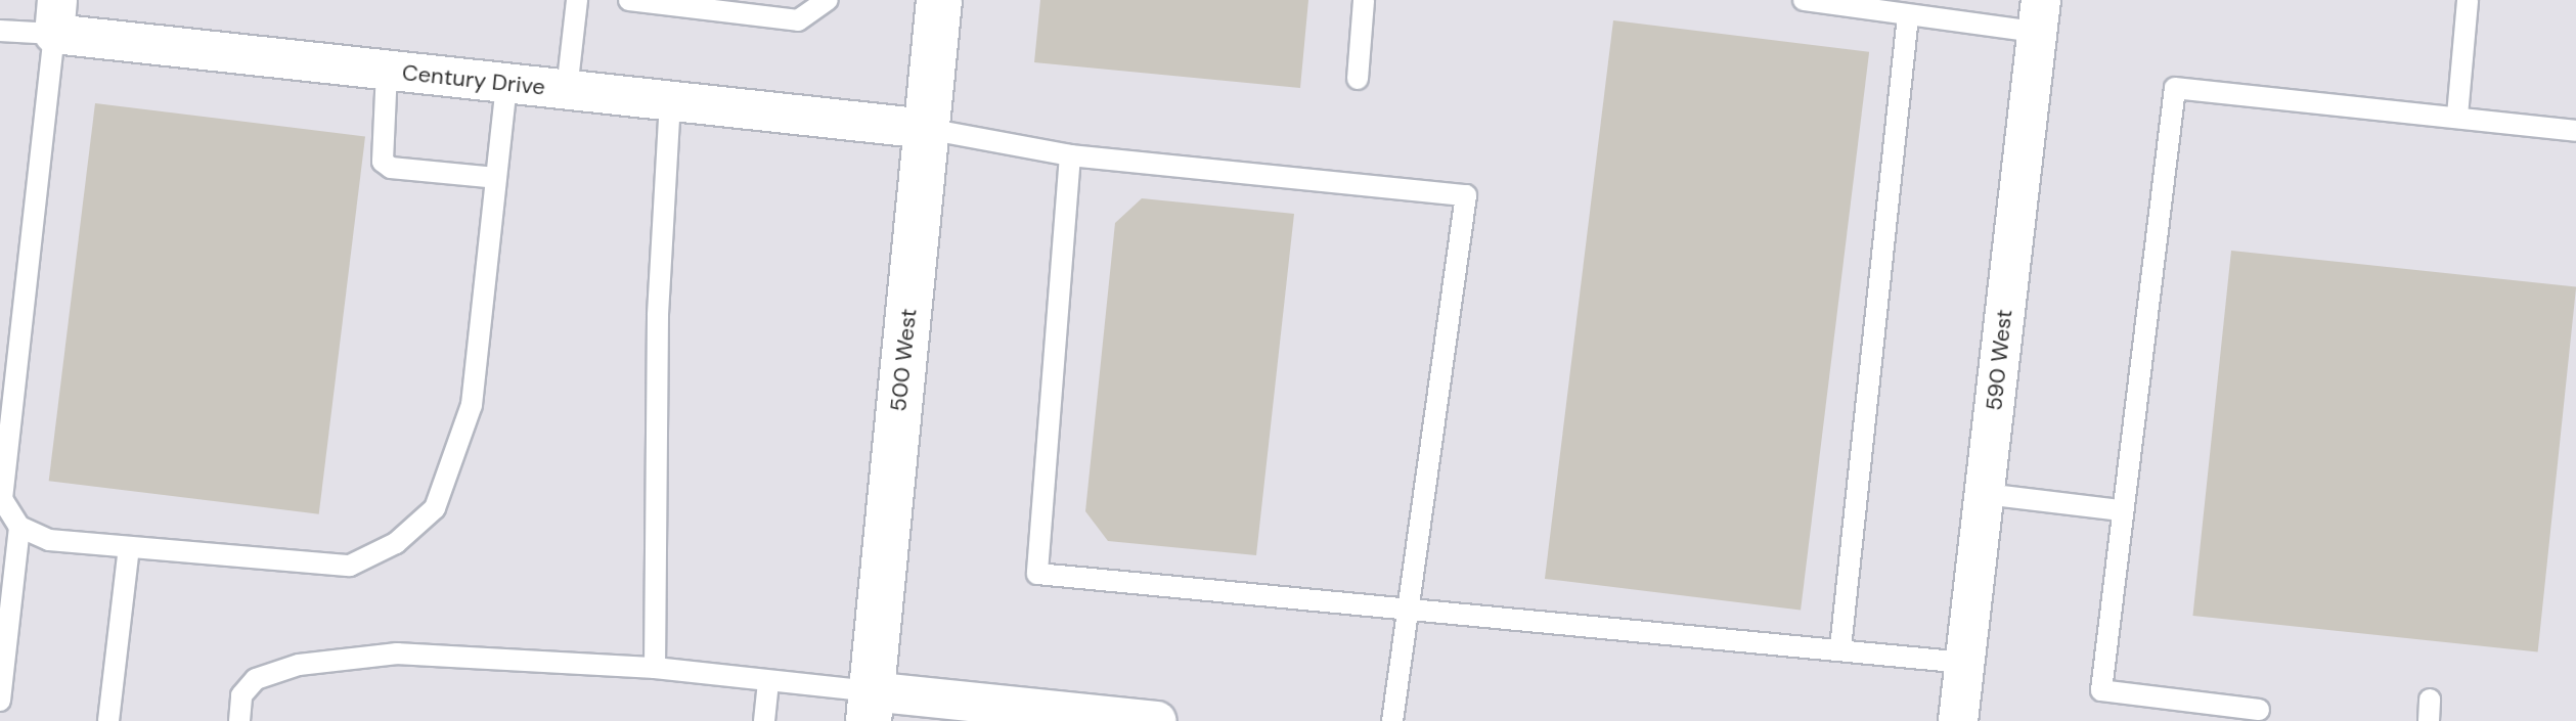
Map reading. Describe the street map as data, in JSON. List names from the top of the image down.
{
  "streets": {
    "main road": ["500 West"],
    "street": ["Century Drive", "590 West"]
  },
  "crossings": [
    ["Century Drive", "500 West"]
  ]
}
